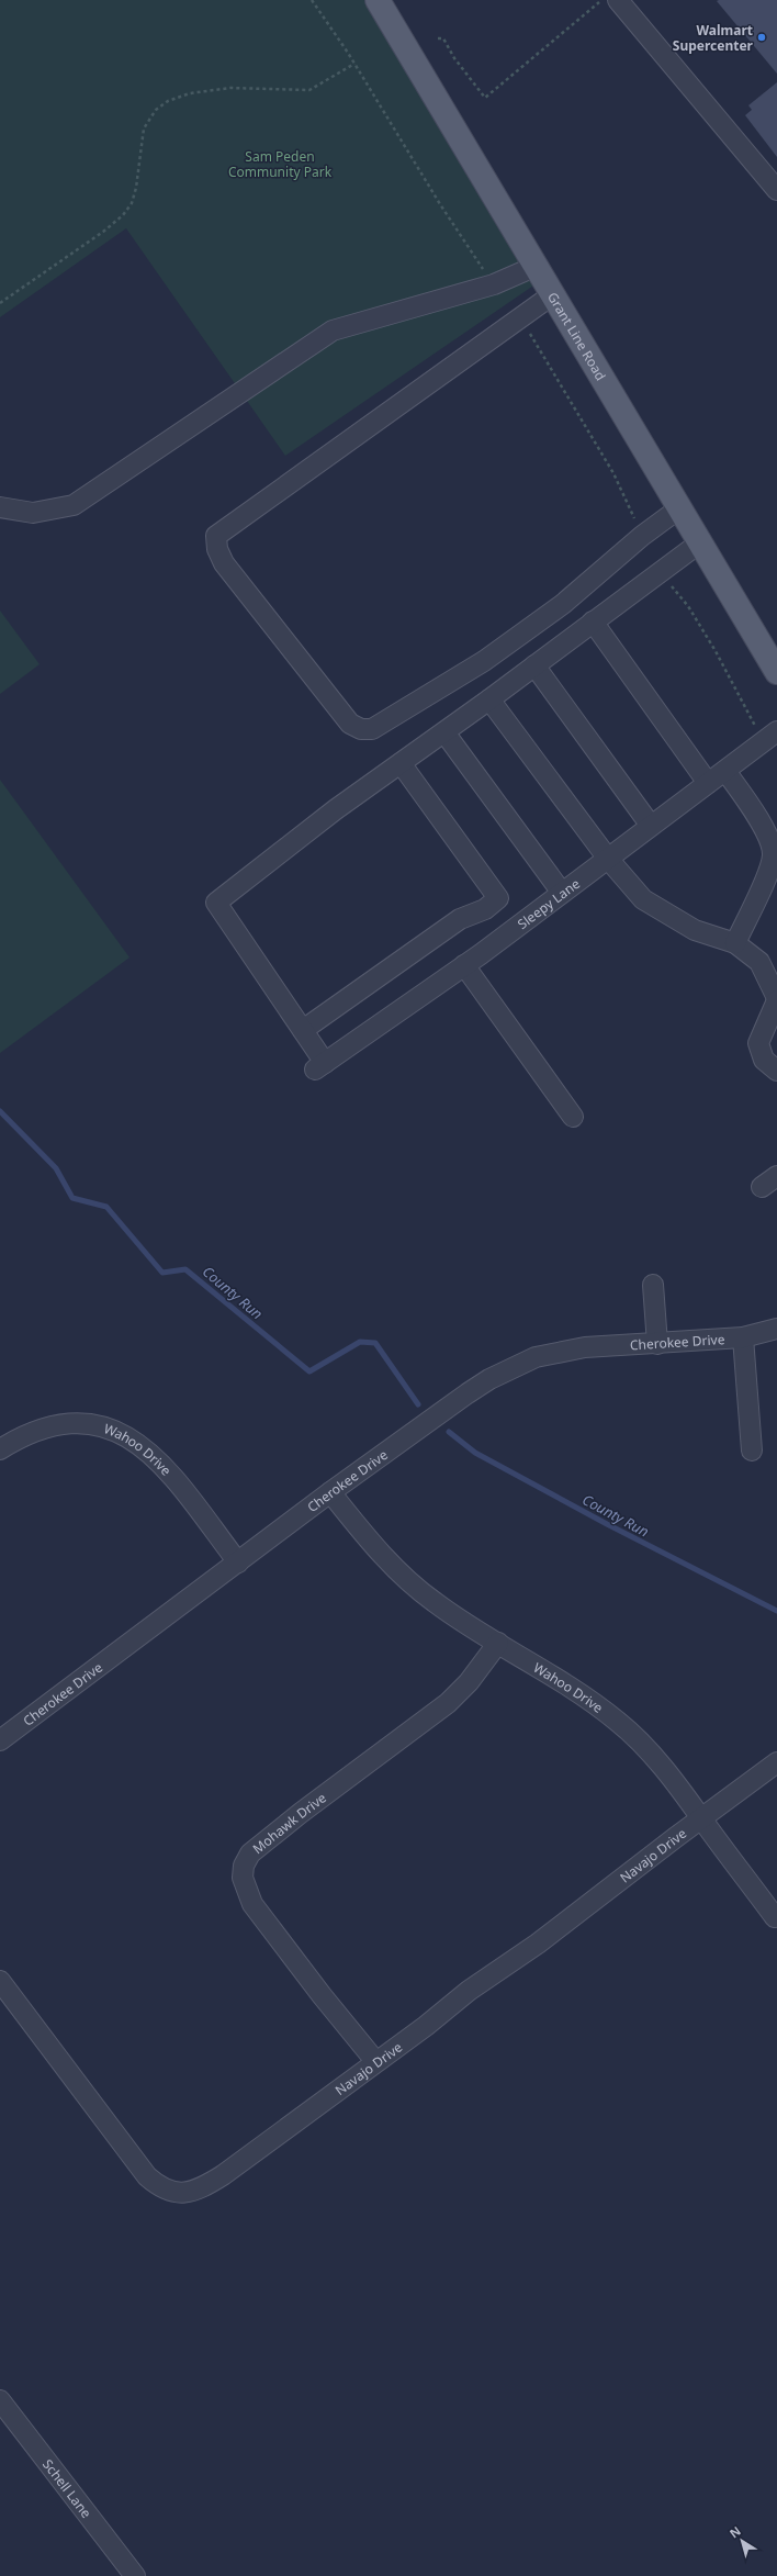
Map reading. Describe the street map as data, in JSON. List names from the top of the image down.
{
  "streets": {
    "main road": ["Grant Line Road"],
    "street": [
      "Sleepy Lane",
      "Cherokee Drive",
      "Wahoo Drive",
      "Mohawk Drive",
      "Navajo Drive",
      "Schell Lane"
    ]
  },
  "crossings": [
    ["Cherokee Drive", "Wahoo Drive"],
    ["Wahoo Drive", "Mohawk Drive"],
    ["Wahoo Drive", "Navajo Drive"],
    ["Mohawk Drive", "Navajo Drive"]
  ],
  "water": ["County Run"],
  "parks": ["Sam Peden Community Park"],
  "places": ["Walmart Supercenter"],
  "north": "top left"
}
